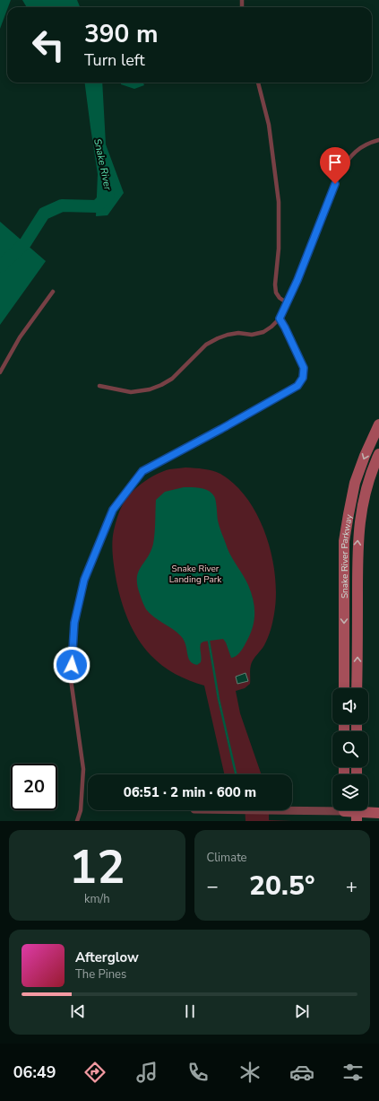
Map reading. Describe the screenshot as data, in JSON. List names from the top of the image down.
{
  "streets": {
    "street": ["Snake River Parkway"]
  },
  "water": ["Snake River"],
  "parks": ["Snake River Landing Park"],
  "page": {
    "turn": ["390 m", "Turn left"],
    "limit": "20",
    "trip": "06:51 · 2 min · 600 m",
    "tile": [
      ["12", "km/h"],
      "Climate"
    ],
    "heat": ["−", "20.5°", "+"],
    "song": ["Afterglow", "The Pines"],
    "tabs": "06:49"
  }
}
